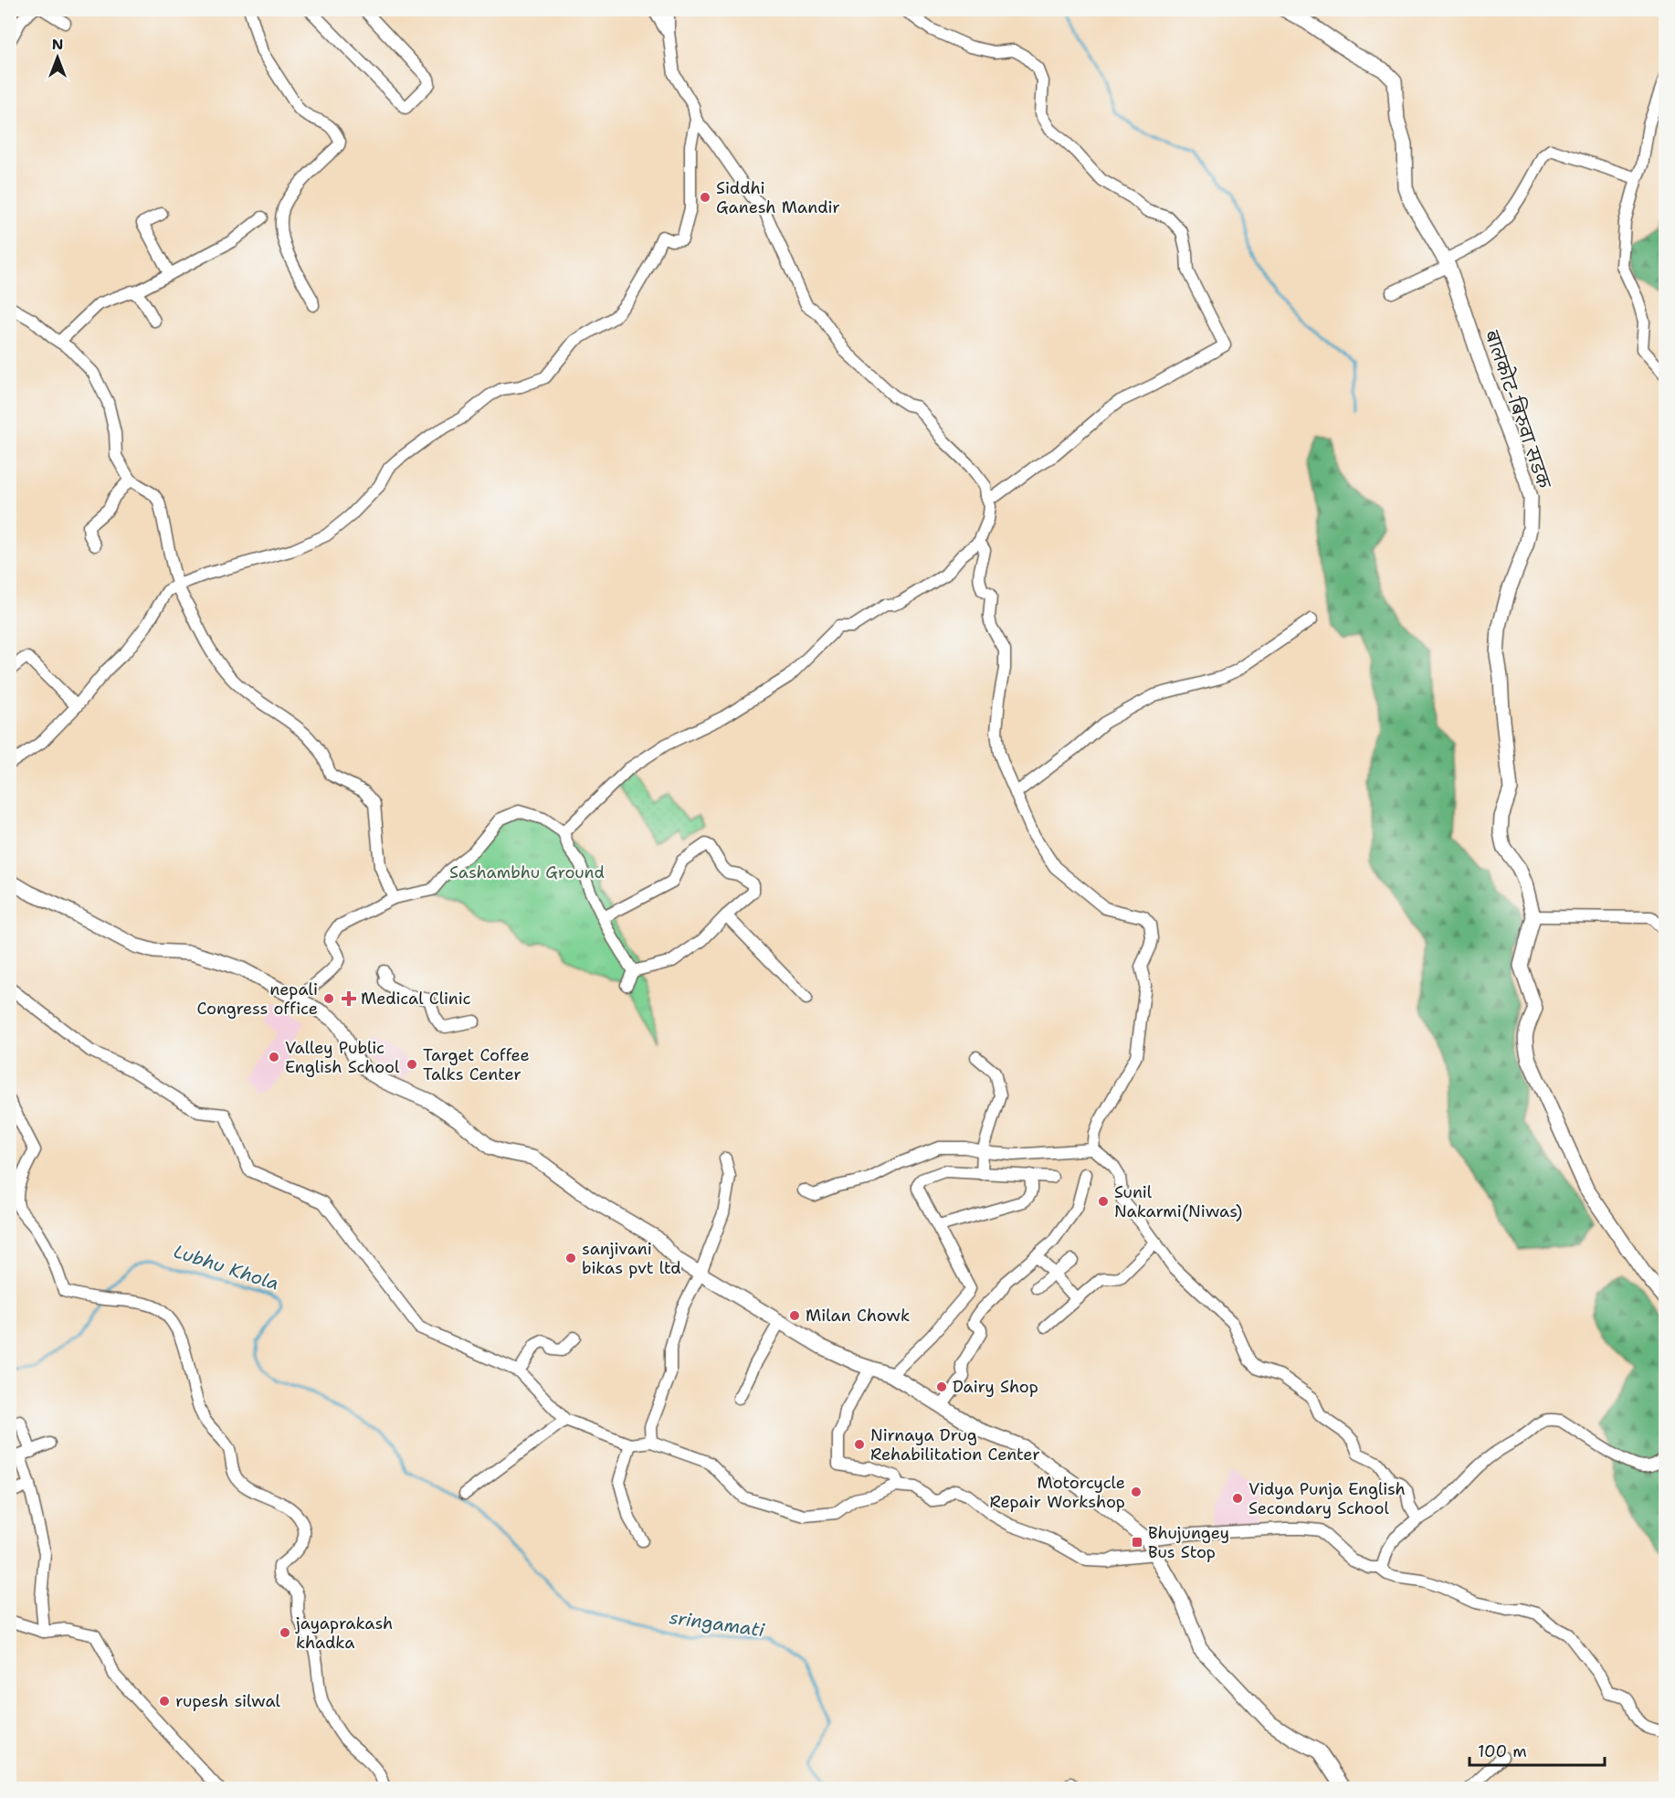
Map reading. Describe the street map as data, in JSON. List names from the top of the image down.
{
  "streets": {
    "main road": ["बालकोट-बिरुवा सडक"]
  },
  "water": ["Lubhu Khola", "sringamati"],
  "parks": ["Sashambhu Ground"],
  "places": {
    "other": [
      "Siddhi Ganesh Mandir",
      "nepali Congress office",
      "Valley Public English School",
      "Target Coffee Talks Center",
      "Sunil Nakarmi(Niwas)",
      "sanjivani bikas pvt ltd",
      "Milan Chowk",
      "Dairy Shop",
      "Nirnaya Drug Rehabilitation Center",
      "Motorcycle Repair Workshop",
      "Vidya Punja English Secondary School",
      "jayaprakash khadka",
      "rupesh silwal"
    ],
    "health": ["Medical Clinic"],
    "transit": ["Bhujungey Bus Stop"]
  },
  "scale_bar": "100 m",
  "north": "top"
}
